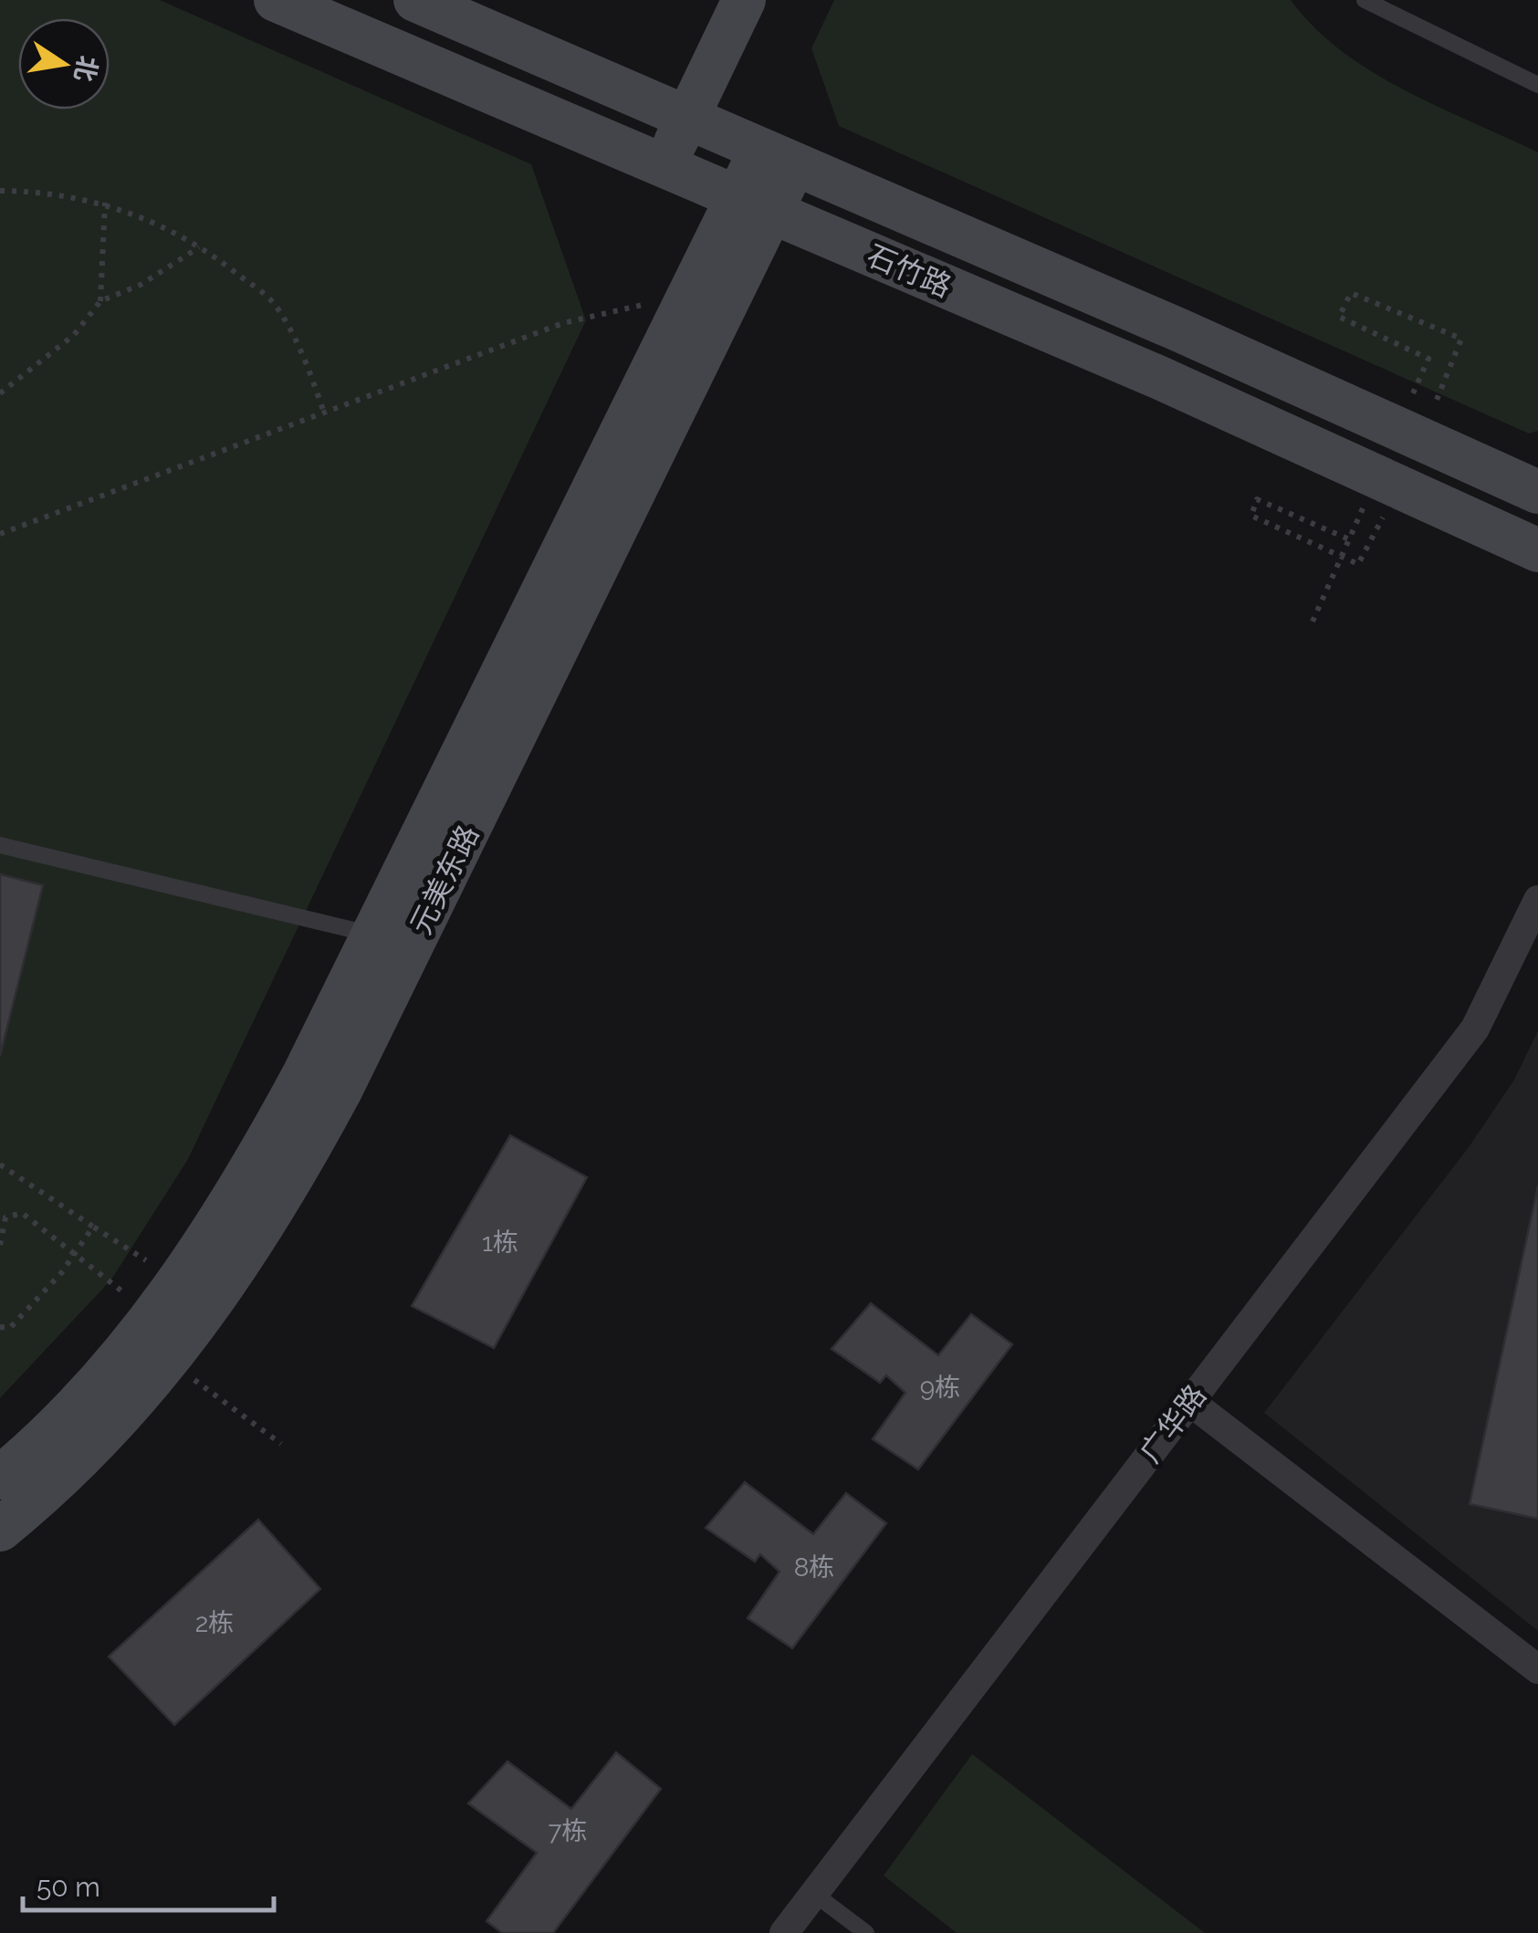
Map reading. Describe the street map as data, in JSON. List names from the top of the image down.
{
  "streets": {
    "street": ["石竹路", "元美东路", "广华路"]
  },
  "crossings": [
    ["石竹路", "元美东路"]
  ],
  "house_numbers": [
    "1栋",
    "9栋",
    "8栋",
    "2栋",
    "7栋"
  ],
  "scale_bar": "50 m",
  "north": "right"
}
